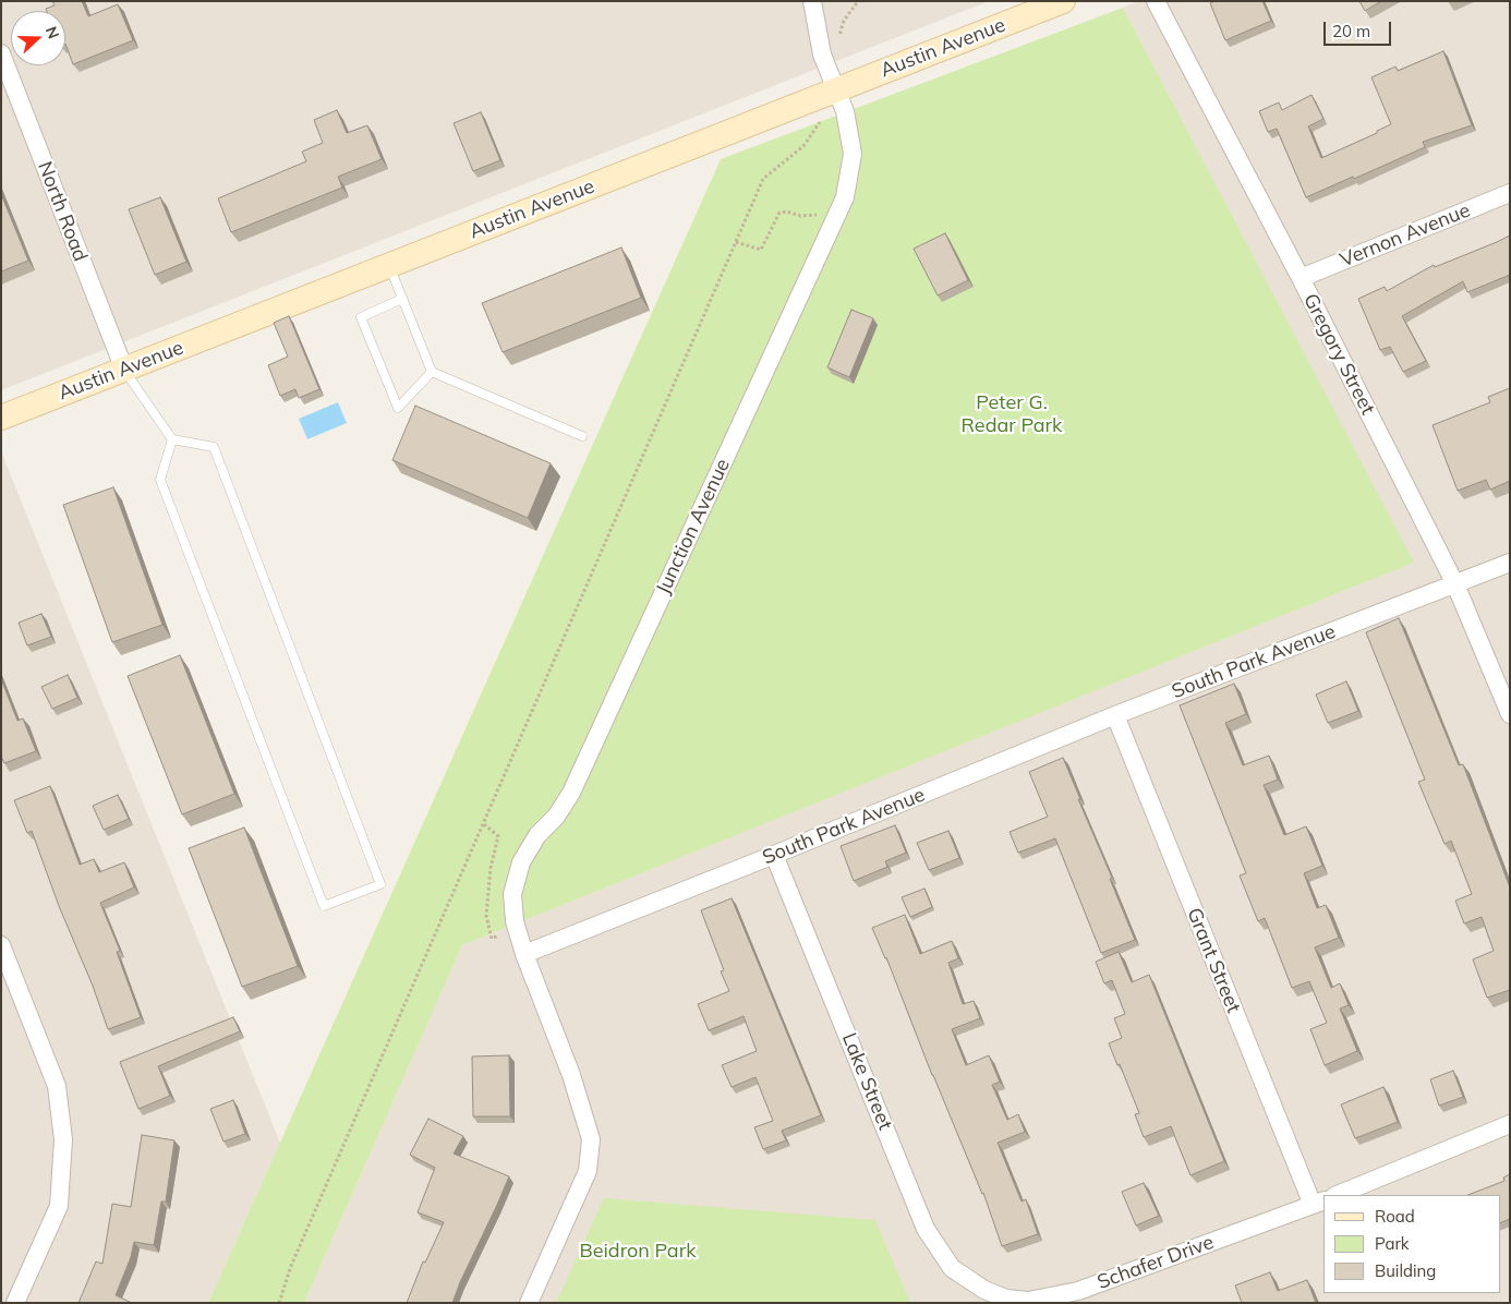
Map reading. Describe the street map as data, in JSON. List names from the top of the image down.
{
  "streets": {
    "street": [
      "Austin Avenue",
      "North Road",
      "Vernon Avenue",
      "Gregory Street",
      "Junction Avenue",
      "South Park Avenue",
      "Grant Street",
      "Lake Street",
      "Schafer Drive"
    ]
  },
  "crossings": [
    ["Austin Avenue", "North Road"],
    ["Austin Avenue", "Junction Avenue"],
    ["Vernon Avenue", "Gregory Street"],
    ["Gregory Street", "South Park Avenue"],
    ["Junction Avenue", "South Park Avenue"],
    ["South Park Avenue", "Grant Street"],
    ["South Park Avenue", "Lake Street"],
    ["Grant Street", "Schafer Drive"],
    ["Lake Street", "Schafer Drive"]
  ],
  "parks": ["Peter G. Redar Park", "Beidron Park"],
  "legend": ["Road", "Park", "Building"],
  "scale_bar": "20 m",
  "north": "right"
}
